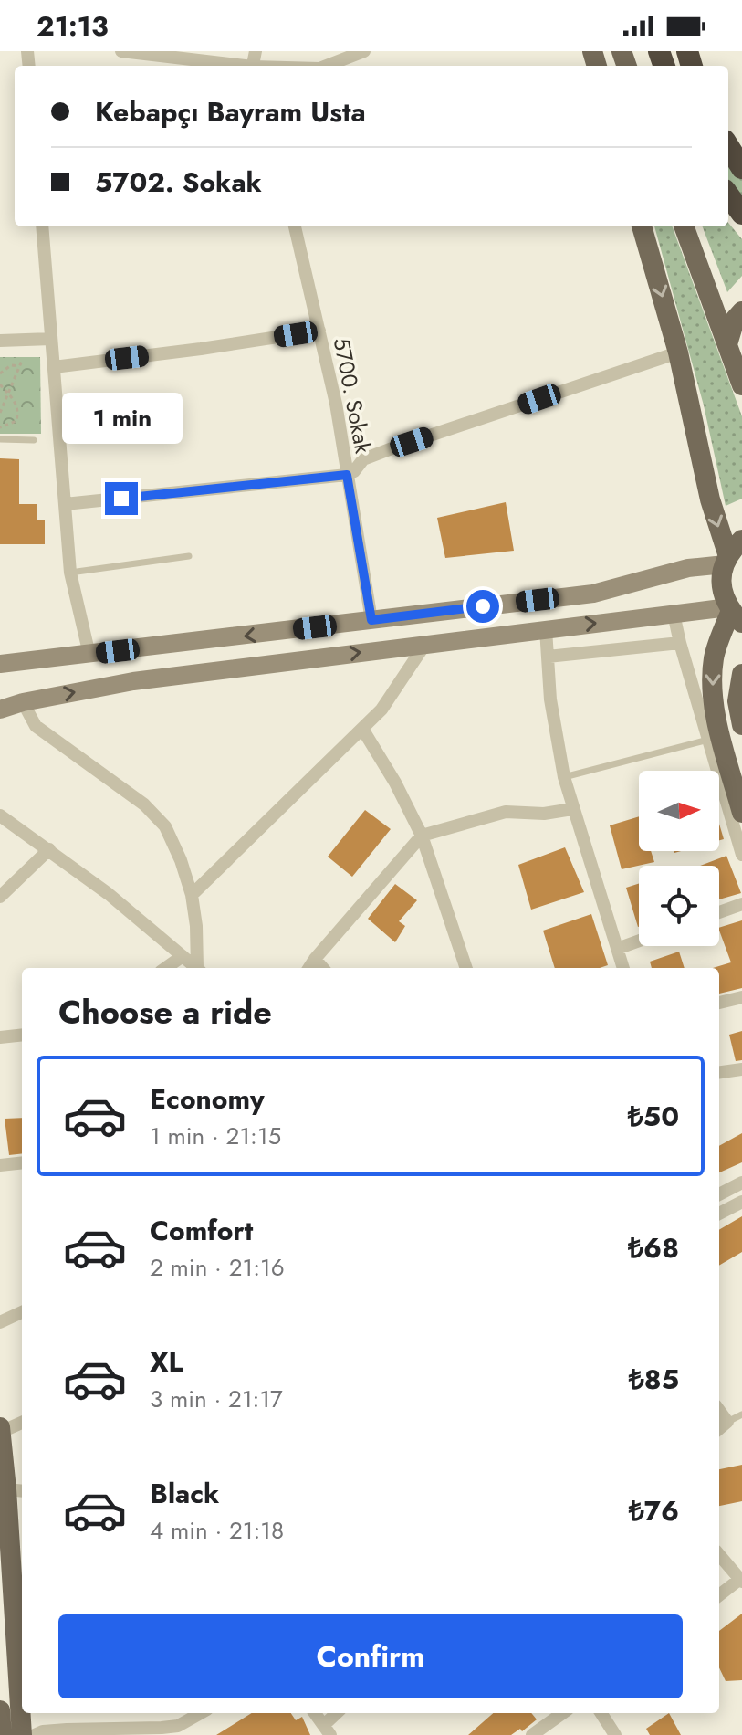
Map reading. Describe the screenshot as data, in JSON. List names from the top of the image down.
{
  "streets": {
    "street": ["5700. Sokak"]
  },
  "north": "right",
  "page": {
    "status": "21:13",
    "banner": ["Kebapçı Bayram Usta", "5702. Sokak"],
    "bubble": "1 min",
    "heading": "Choose a ride",
    "list": [
      {
        "name": "Economy",
        "note": "1 min · 21:15",
        "value": "₺50"
      },
      {
        "name": "Comfort",
        "note": "2 min · 21:16",
        "value": "₺68"
      },
      {
        "name": "XL",
        "note": "3 min · 21:17",
        "value": "₺85"
      },
      {
        "name": "Black",
        "note": "4 min · 21:18",
        "value": "₺76"
      }
    ],
    "buttons": "Confirm"
  }
}
